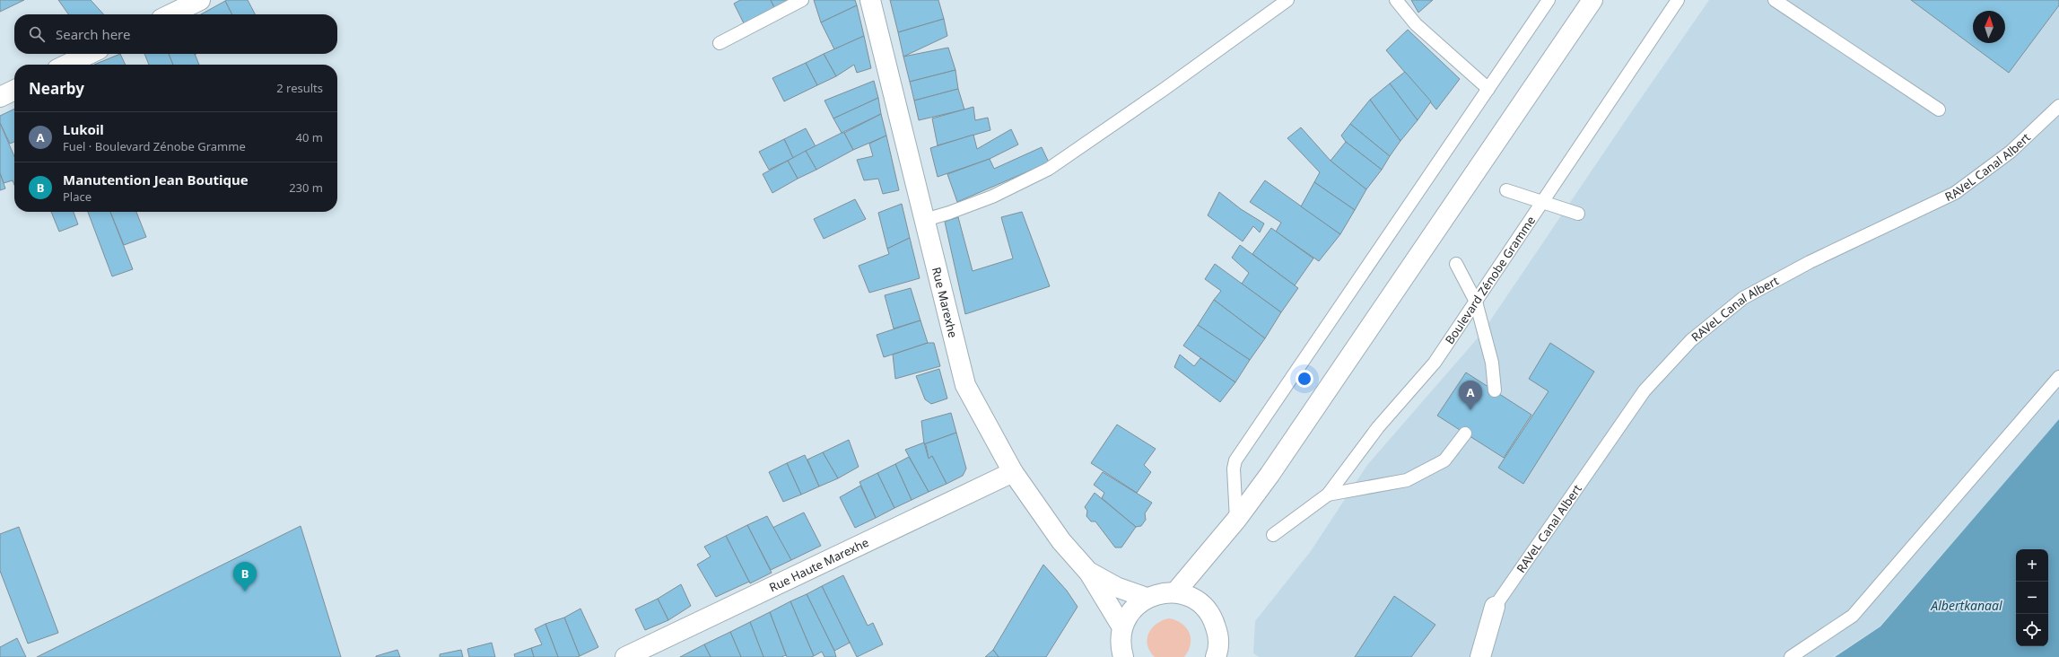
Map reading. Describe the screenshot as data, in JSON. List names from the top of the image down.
{
  "streets": {
    "street": ["Rue Marexhe", "Rue Haute Marexhe"],
    "lane": ["RAVeL Canal Albert", "Boulevard Zénobe Gramme"]
  },
  "crossings": [
    ["Rue Marexhe", "Rue Haute Marexhe"]
  ],
  "water": ["Albertkanaal"],
  "north": "top",
  "page": {
    "search": "Search here",
    "heading": ["Nearby", "2 results"],
    "list": [
      {
        "mark": "A",
        "name": "Lukoil",
        "note": "Fuel · Boulevard Zénobe Gramme",
        "value": "40 m"
      },
      {
        "mark": "B",
        "name": "Manutention Jean Boutique",
        "note": "Place",
        "value": "230 m"
      }
    ],
    "pins": ["A", "B"],
    "map_buttons": ["+", "−"]
  }
}
